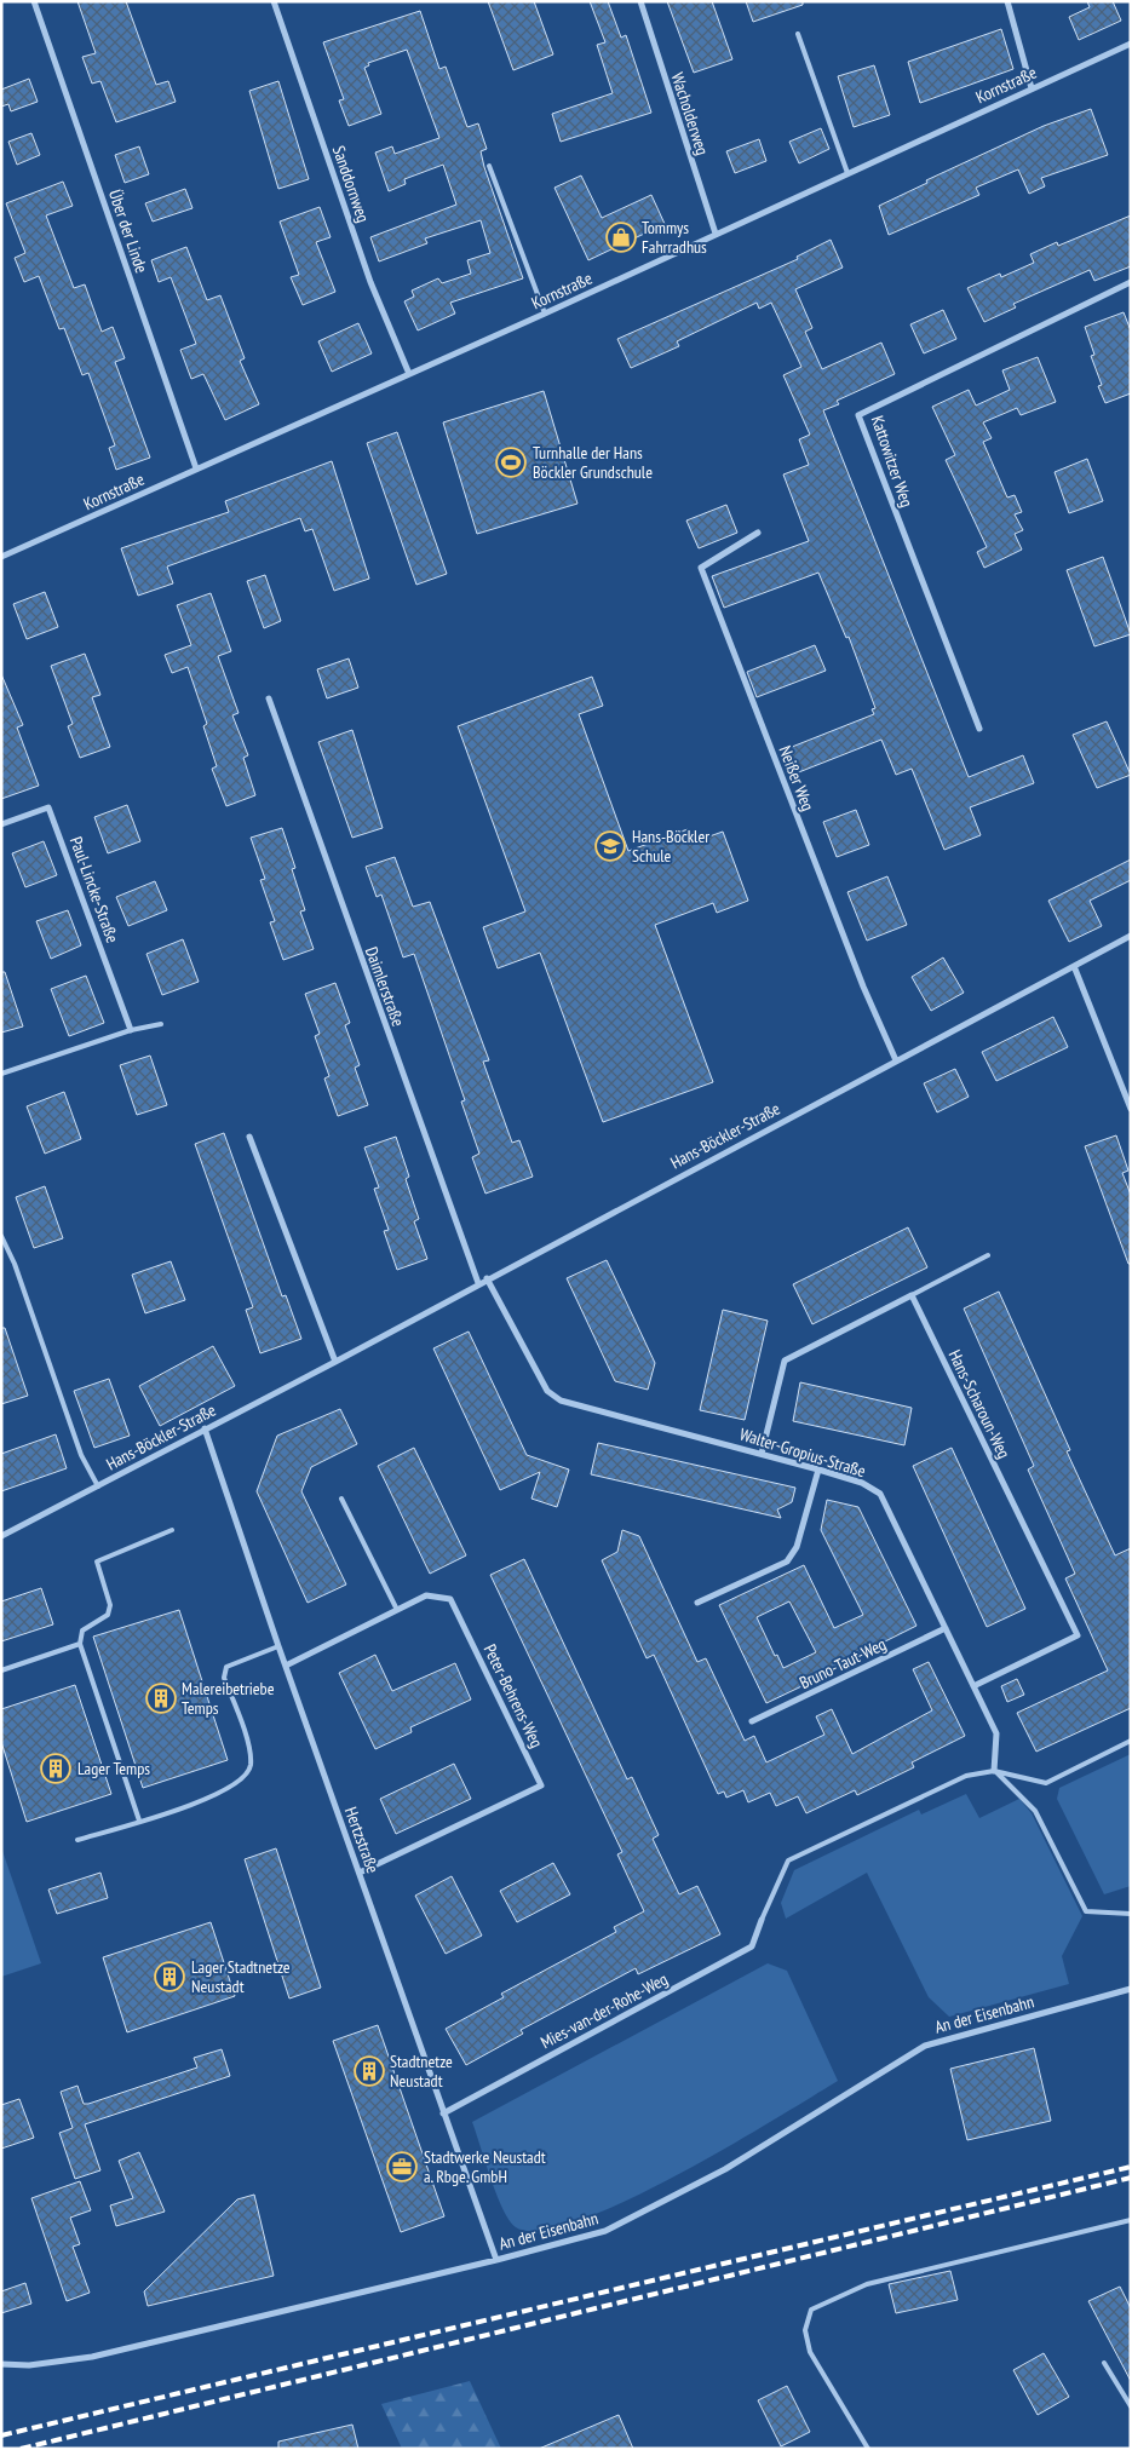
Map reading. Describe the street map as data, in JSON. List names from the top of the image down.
{
  "streets": {
    "street": [
      "Kornstraße",
      "Wacholderweg",
      "Sanddornweg",
      "Über der Linde",
      "Kattowitzer Weg",
      "Neißer Weg",
      "Paul-Lincke-Straße",
      "Daimlerstraße",
      "Hans-Böckler-Straße",
      "Hans-Scharoun-Weg",
      "Walter-Gropius-Straße",
      "Bruno-Taut-Weg",
      "Peter-Behrens-Weg",
      "Hertzstraße",
      "Mies-van-der-Rohe-Weg",
      "An der Eisenbahn"
    ]
  },
  "crossings": [
    ["Kornstraße", "Wacholderweg"],
    ["Kornstraße", "Sanddornweg"],
    ["Kornstraße", "Über der Linde"],
    ["Neißer Weg", "Hans-Böckler-Straße"],
    ["Daimlerstraße", "Hans-Böckler-Straße"],
    ["Hans-Böckler-Straße", "Walter-Gropius-Straße"],
    ["Hans-Böckler-Straße", "Hertzstraße"],
    ["Hans-Scharoun-Weg", "Walter-Gropius-Straße"],
    ["Walter-Gropius-Straße", "Bruno-Taut-Weg"],
    ["Peter-Behrens-Weg", "Hertzstraße"],
    ["Hertzstraße", "Mies-van-der-Rohe-Weg"],
    ["Hertzstraße", "An der Eisenbahn"]
  ],
  "places": {
    "shop": ["Tommys Fahrradhus"],
    "sports": ["Turnhalle der Hans Böckler Grundschule"],
    "school or university": ["Hans-Böckler Schule"],
    "building": [
      "Malereibetriebe Temps",
      "Lager Temps",
      "Lager Stadtnetze Neustadt",
      "Stadtnetze Neustadt"
    ],
    "office": ["Stadtwerke Neustadt a. Rbge. GmbH"]
  }
}
